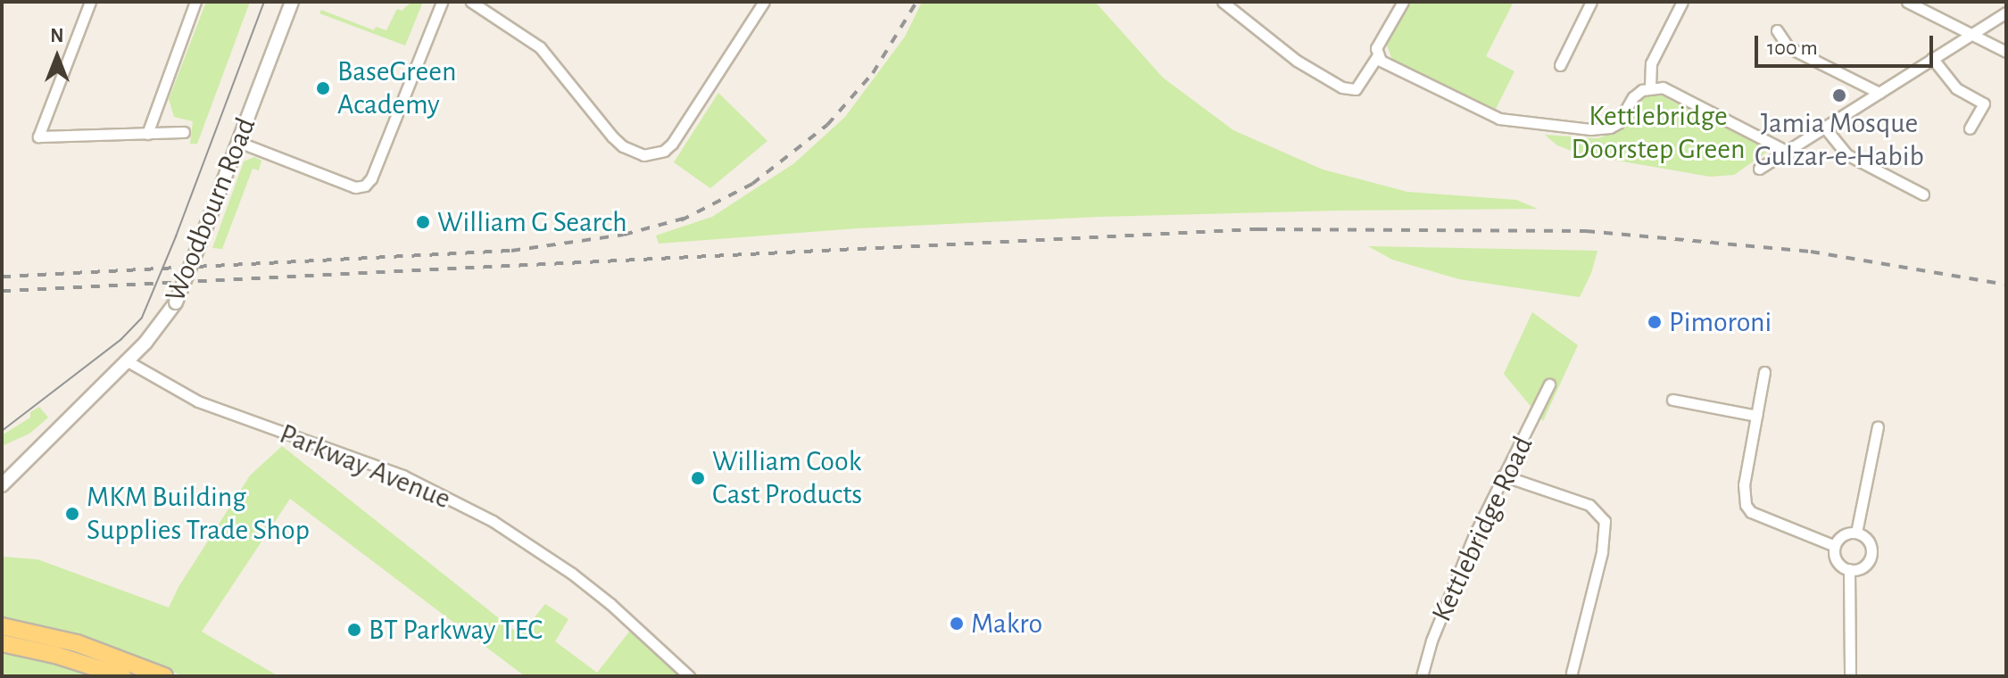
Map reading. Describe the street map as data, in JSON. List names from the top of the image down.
{
  "streets": {
    "street": ["Woodbourn Road", "Parkway Avenue", "Kettlebridge Road"]
  },
  "crossings": [
    ["Woodbourn Road", "Parkway Avenue"]
  ],
  "parks": ["Kettlebridge Doorstep Green"],
  "places": [
    "BaseGreen Academy",
    "Jamia Mosque Gulzar-e-Habib",
    "William G Search",
    "Pimoroni",
    "William Cook Cast Products",
    "MKM Building Supplies Trade Shop",
    "Makro",
    "BT Parkway TEC"
  ],
  "scale_bar": "100 m",
  "north": "top"
}
